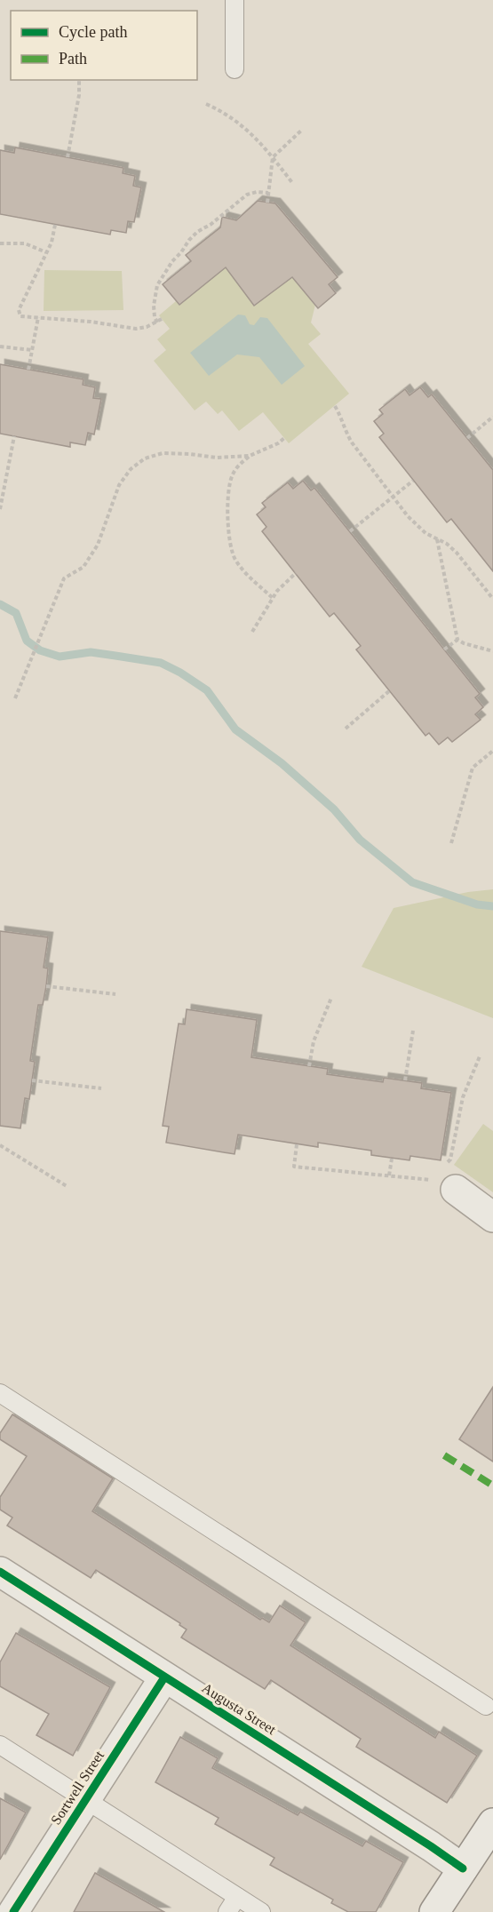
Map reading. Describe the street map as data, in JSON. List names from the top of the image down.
{
  "streets": {
    "street": ["Augusta Street", "Sortwell Street"]
  },
  "crossings": [
    ["Augusta Street", "Sortwell Street"]
  ],
  "legend": ["Cycle path", "Path"]
}
